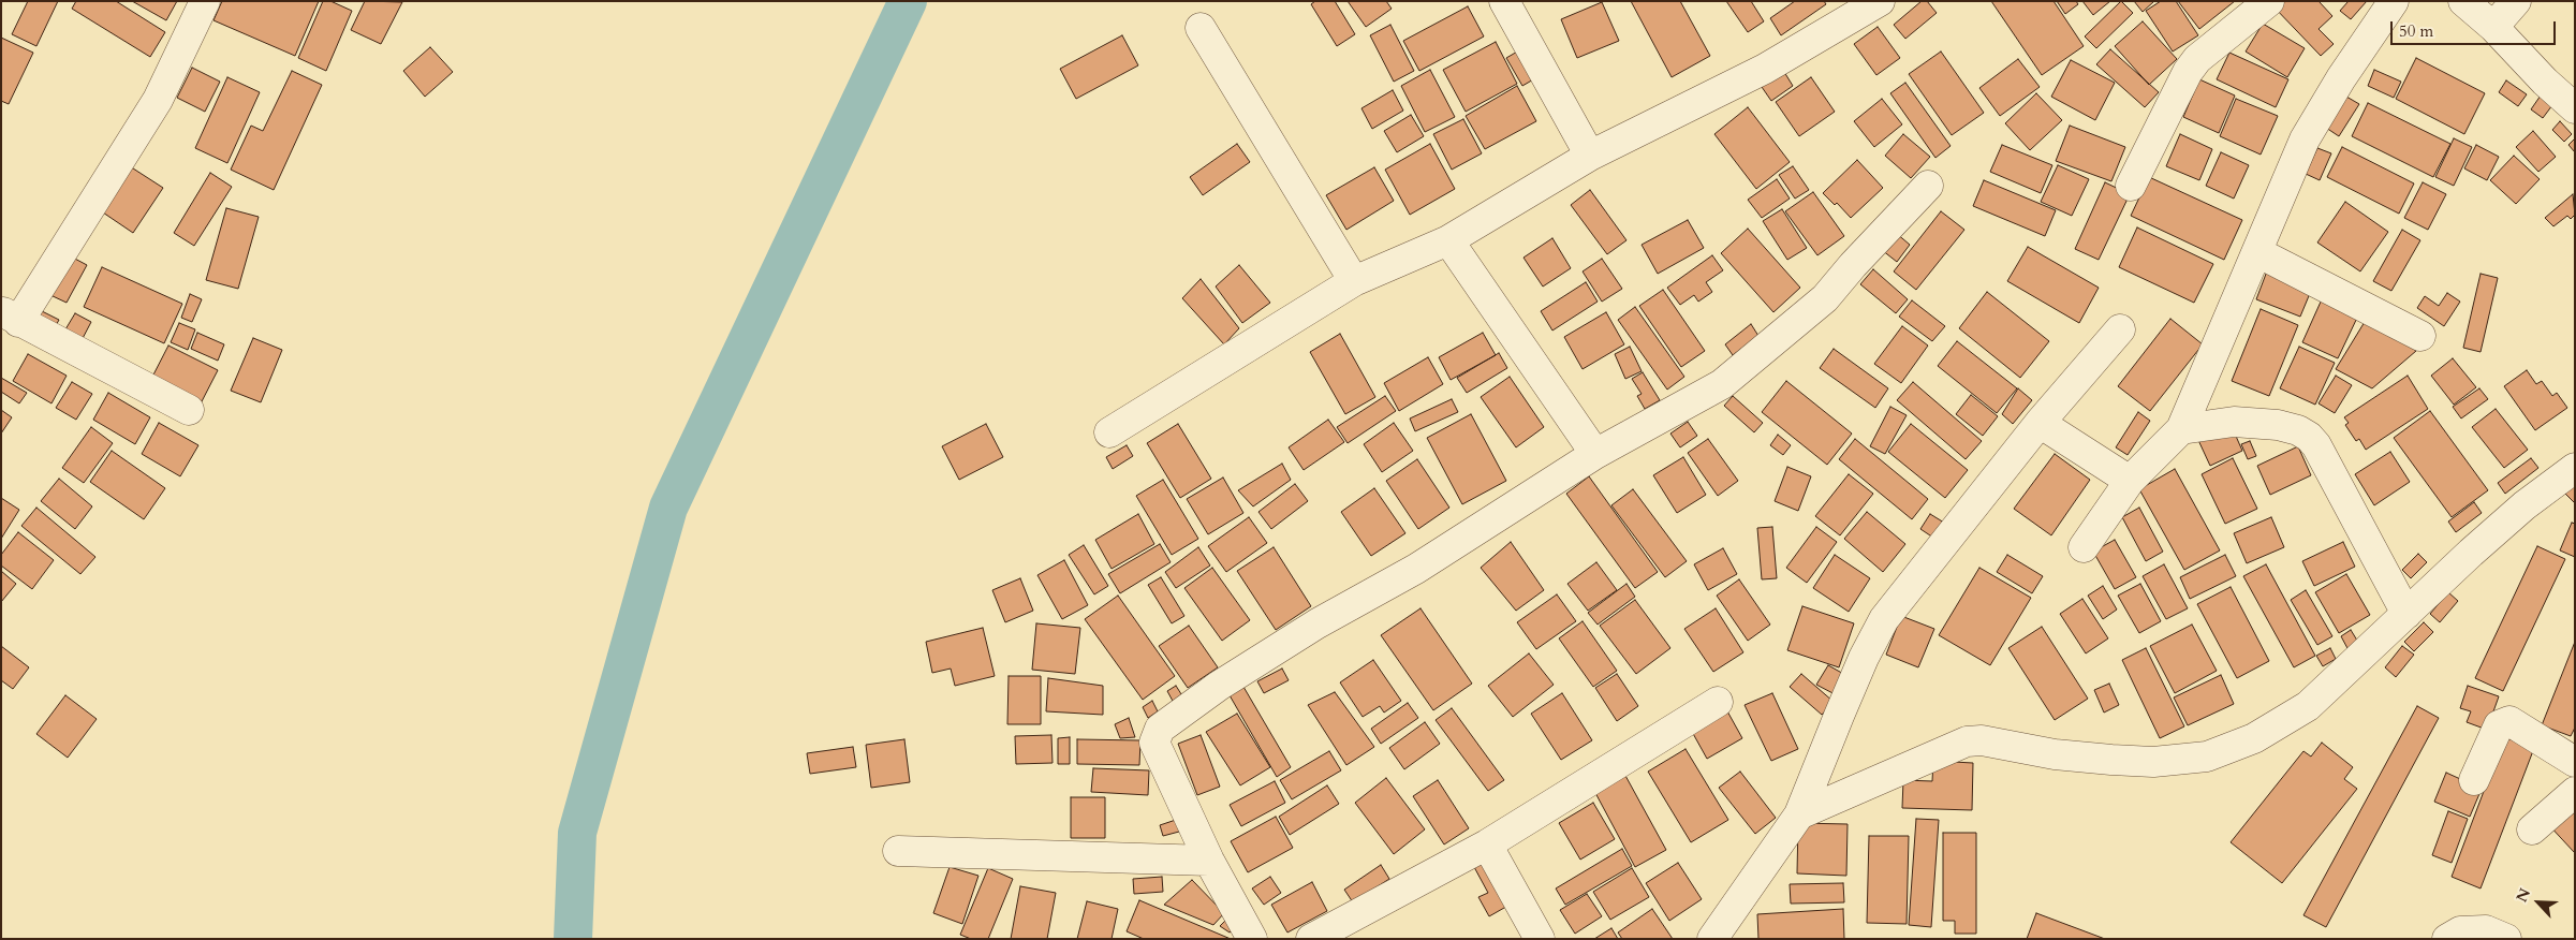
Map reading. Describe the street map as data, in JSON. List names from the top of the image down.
{
  "scale_bar": "50 m",
  "north": "top left"
}
